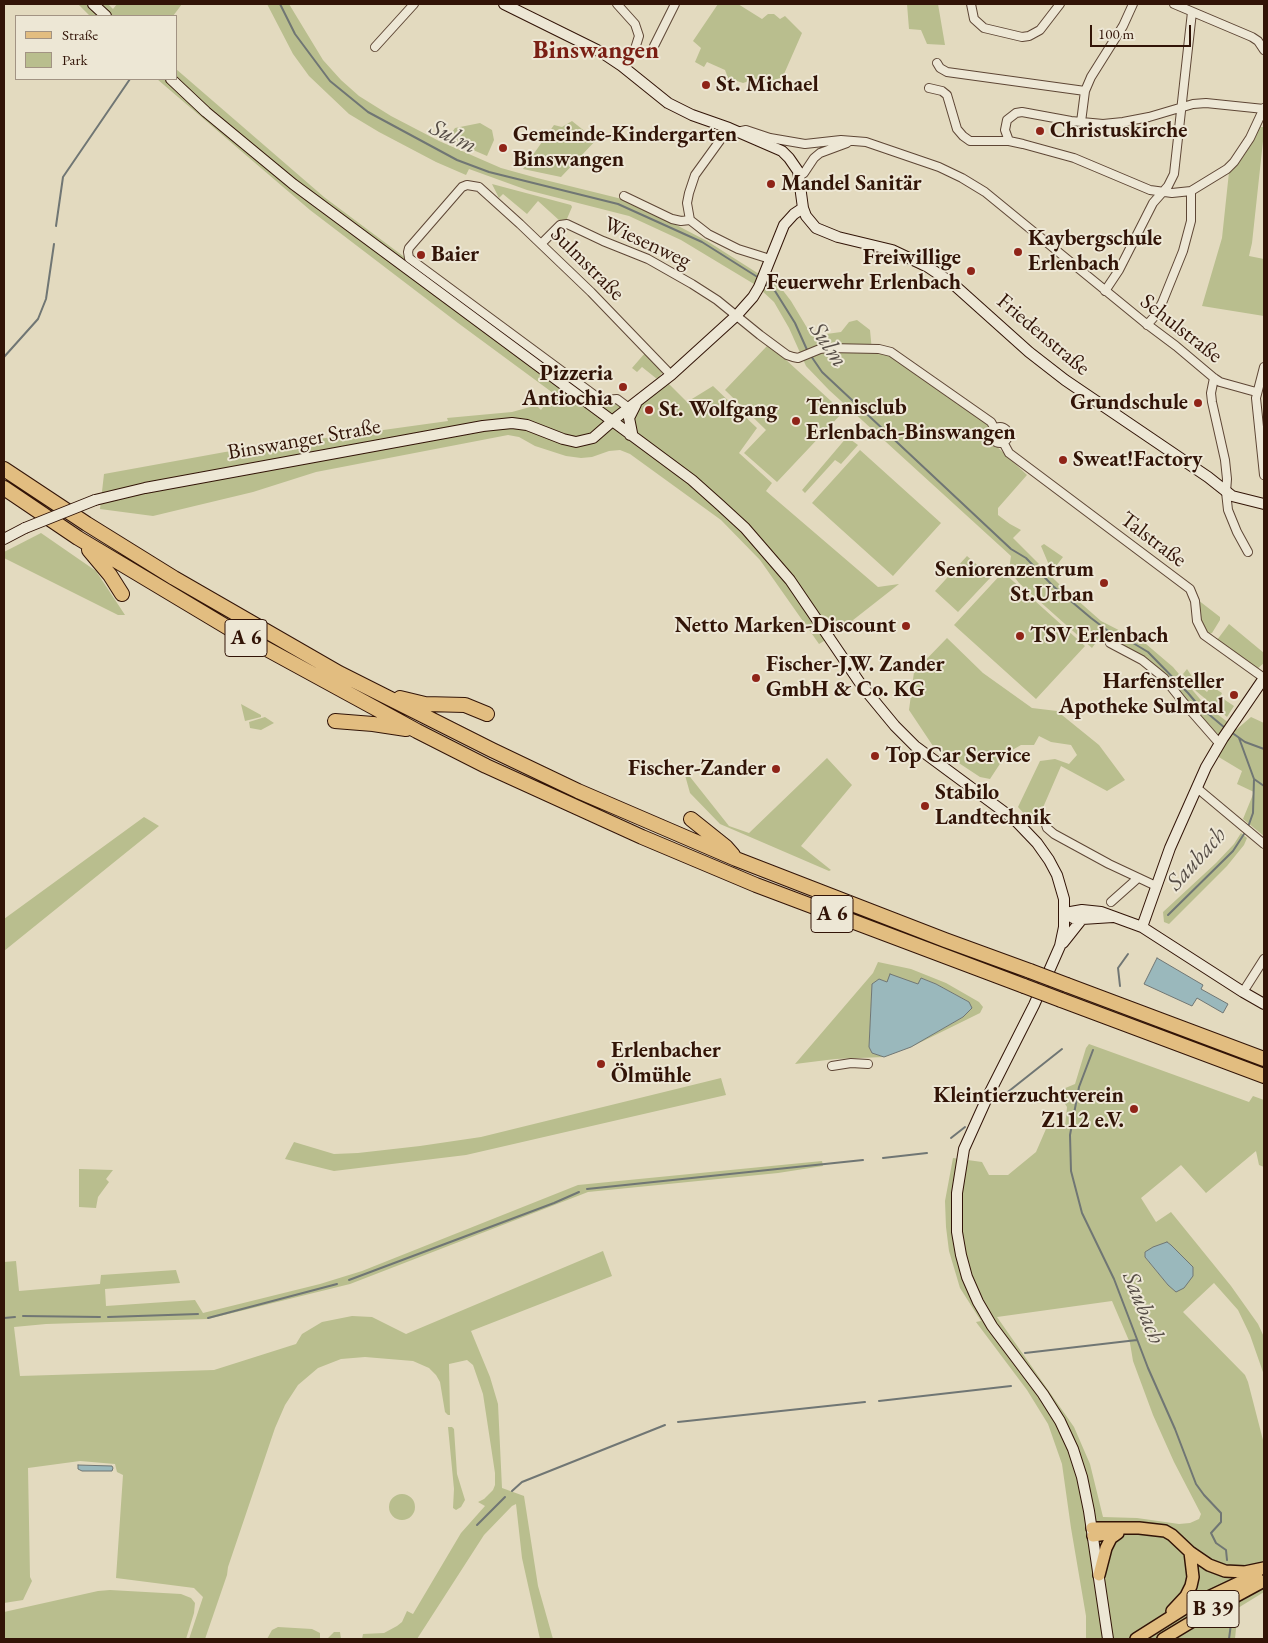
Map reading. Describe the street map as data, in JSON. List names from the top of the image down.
{
  "streets": {
    "highway": ["A 6"],
    "main road": ["Friedenstraße", "Binswanger Straße", "B 39"],
    "street": [
      "Wiesenweg",
      "Sulmstraße",
      "Schulstraße",
      "Talstraße"
    ]
  },
  "crossings": [
    ["Wiesenweg", "Sulmstraße"],
    ["Wiesenweg", "Binswanger Straße"],
    ["Wiesenweg", "Talstraße"],
    ["Sulmstraße", "Binswanger Straße"],
    ["Schulstraße", "Friedenstraße"],
    ["Schulstraße", "Binswanger Straße"],
    ["Friedenstraße", "Binswanger Straße"],
    ["Binswanger Straße", "Talstraße"]
  ],
  "districts": ["Binswangen"],
  "water": ["Sulm", "Saubach"],
  "places": [
    "St. Michael",
    "Christuskirche",
    "Gemeinde-Kindergarten Binswangen",
    "Mandel Sanitär",
    "Kaybergschule Erlenbach",
    "Baier",
    "Freiwillige Feuerwehr Erlenbach",
    "Pizzeria Antiochia",
    "Grundschule",
    "St. Wolfgang",
    "Tennisclub Erlenbach-Binswangen",
    "Sweat!Factory",
    "Seniorenzentrum St.Urban",
    "Netto Marken-Discount",
    "TSV Erlenbach",
    "Fischer-J.W. Zander GmbH & Co. KG",
    "Harfensteller Apotheke Sulmtal",
    "Top Car Service",
    "Fischer-Zander",
    "Stabilo Landtechnik",
    "Erlenbacher Ölmühle",
    "Kleintierzuchtverein Z112 e.V."
  ],
  "legend": ["Straße", "Park"],
  "scale_bar": "100 m"
}
